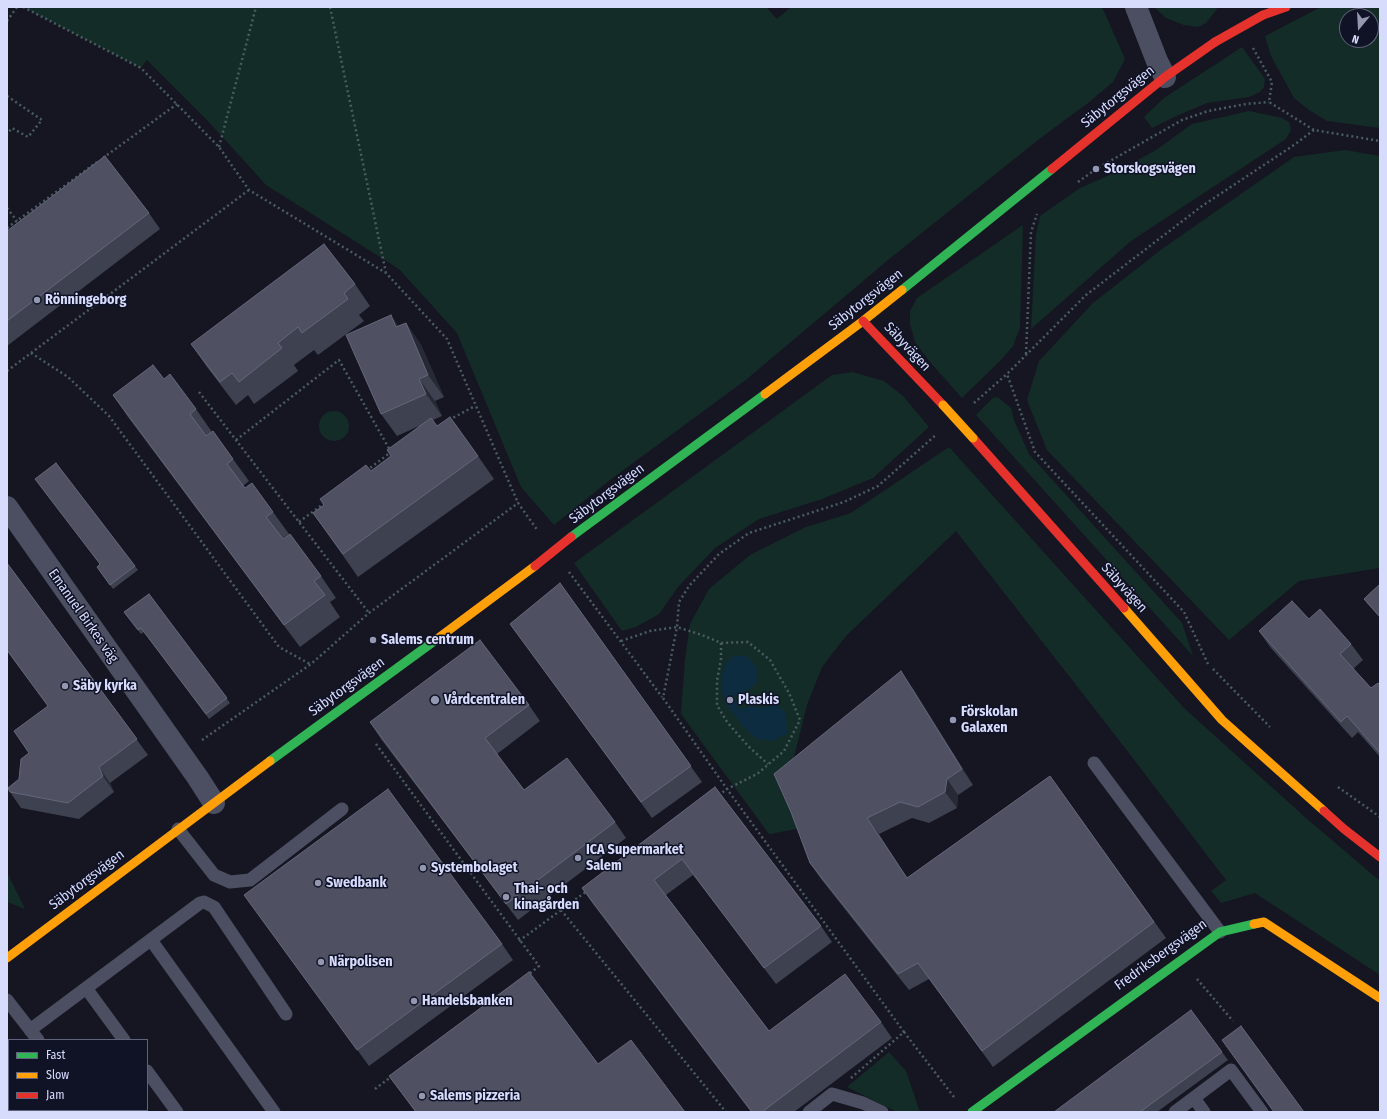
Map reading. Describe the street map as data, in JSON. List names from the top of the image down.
{
  "streets": {
    "street": [
      "Säbytorgsvägen",
      "Säbyvägen",
      "Emanuel Birkes väg",
      "Fredriksbergsvägen"
    ]
  },
  "crossings": [
    ["Säbytorgsvägen", "Säbyvägen"],
    ["Säbytorgsvägen", "Emanuel Birkes väg"]
  ],
  "places": [
    "Storskogsvägen",
    "Rönningeborg",
    "Salems centrum",
    "Säby kyrka",
    "Vårdcentralen",
    "Plaskis",
    "Förskolan Galaxen",
    "ICA Supermarket Salem",
    "Systembolaget",
    "Swedbank",
    "Thai- och kinagården",
    "Närpolisen",
    "Handelsbanken",
    "Salems pizzeria"
  ],
  "legend": ["Fast", "Slow", "Jam"],
  "north": "bottom"
}
